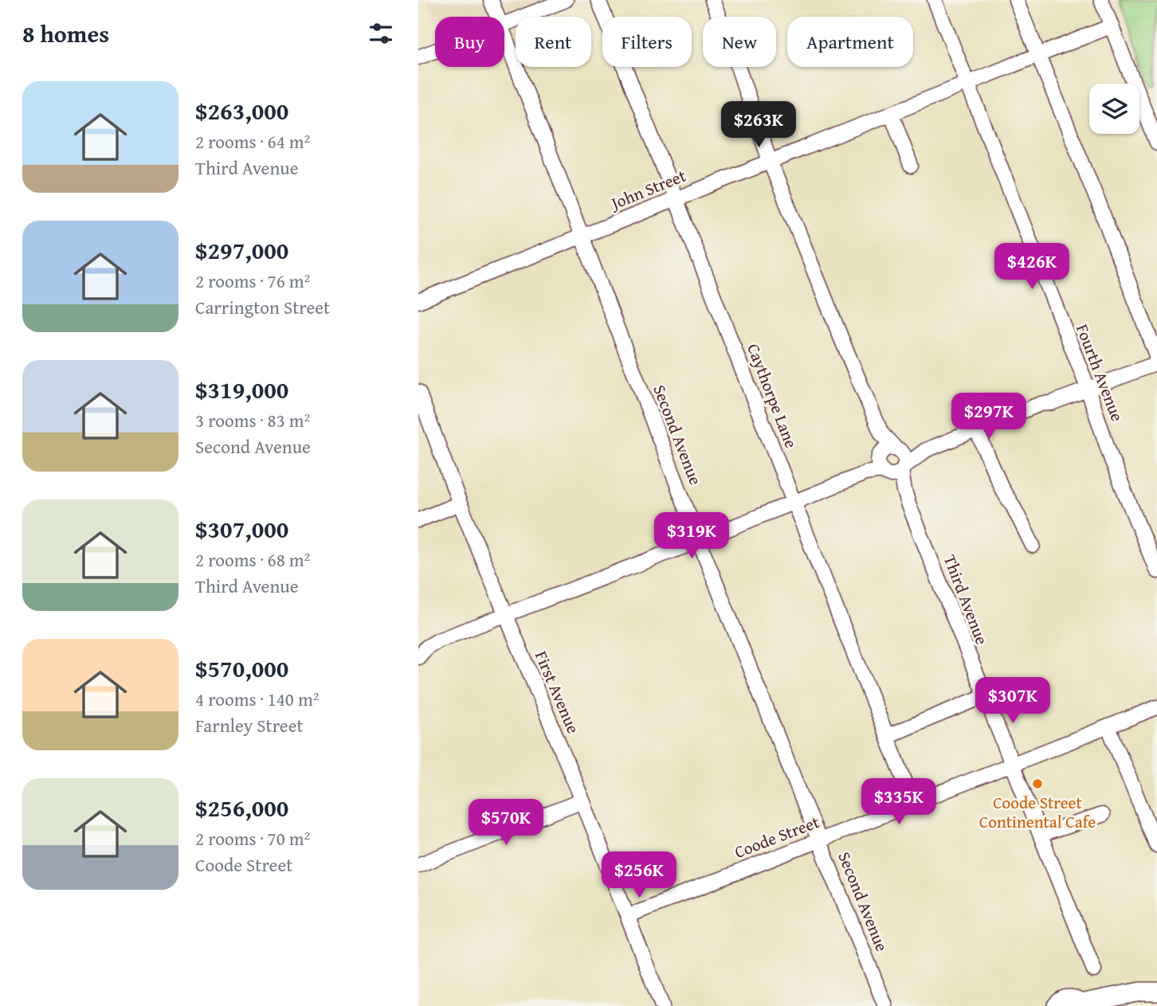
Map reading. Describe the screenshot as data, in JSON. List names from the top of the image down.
{
  "streets": {
    "street": [
      "John Street",
      "Fourth Avenue",
      "Caythorpe Lane",
      "Second Avenue",
      "Third Avenue",
      "First Avenue",
      "Coode Street"
    ]
  },
  "crossings": [
    ["John Street", "Fourth Avenue"],
    ["John Street", "Caythorpe Lane"],
    ["John Street", "Second Avenue"],
    ["John Street", "Third Avenue"],
    ["Caythorpe Lane", "Coode Street"],
    ["Second Avenue", "Coode Street"],
    ["Third Avenue", "Coode Street"],
    ["First Avenue", "Coode Street"]
  ],
  "places": ["Coode Street Continental Cafe"],
  "page": {
    "heading": "8 homes",
    "chip": [
      "Buy",
      "Rent",
      "Filters",
      "New",
      "Apartment"
    ],
    "list": [
      {
        "name": "$263,000",
        "note": "2 rooms · 64 m² · Third Avenue"
      },
      {
        "name": "$297,000",
        "note": "2 rooms · 76 m² · Carrington Street"
      },
      {
        "name": "$319,000",
        "note": "3 rooms · 83 m² · Second Avenue"
      },
      {
        "name": "$307,000",
        "note": "2 rooms · 68 m² · Third Avenue"
      },
      {
        "name": "$570,000",
        "note": "4 rooms · 140 m² · Farnley Street"
      },
      {
        "name": "$256,000",
        "note": "2 rooms · 70 m² · Coode Street"
      }
    ],
    "price": [
      "$263K",
      "$426K",
      "$297K",
      "$319K",
      "$307K",
      "$335K",
      "$570K",
      "$256K"
    ]
  }
}
